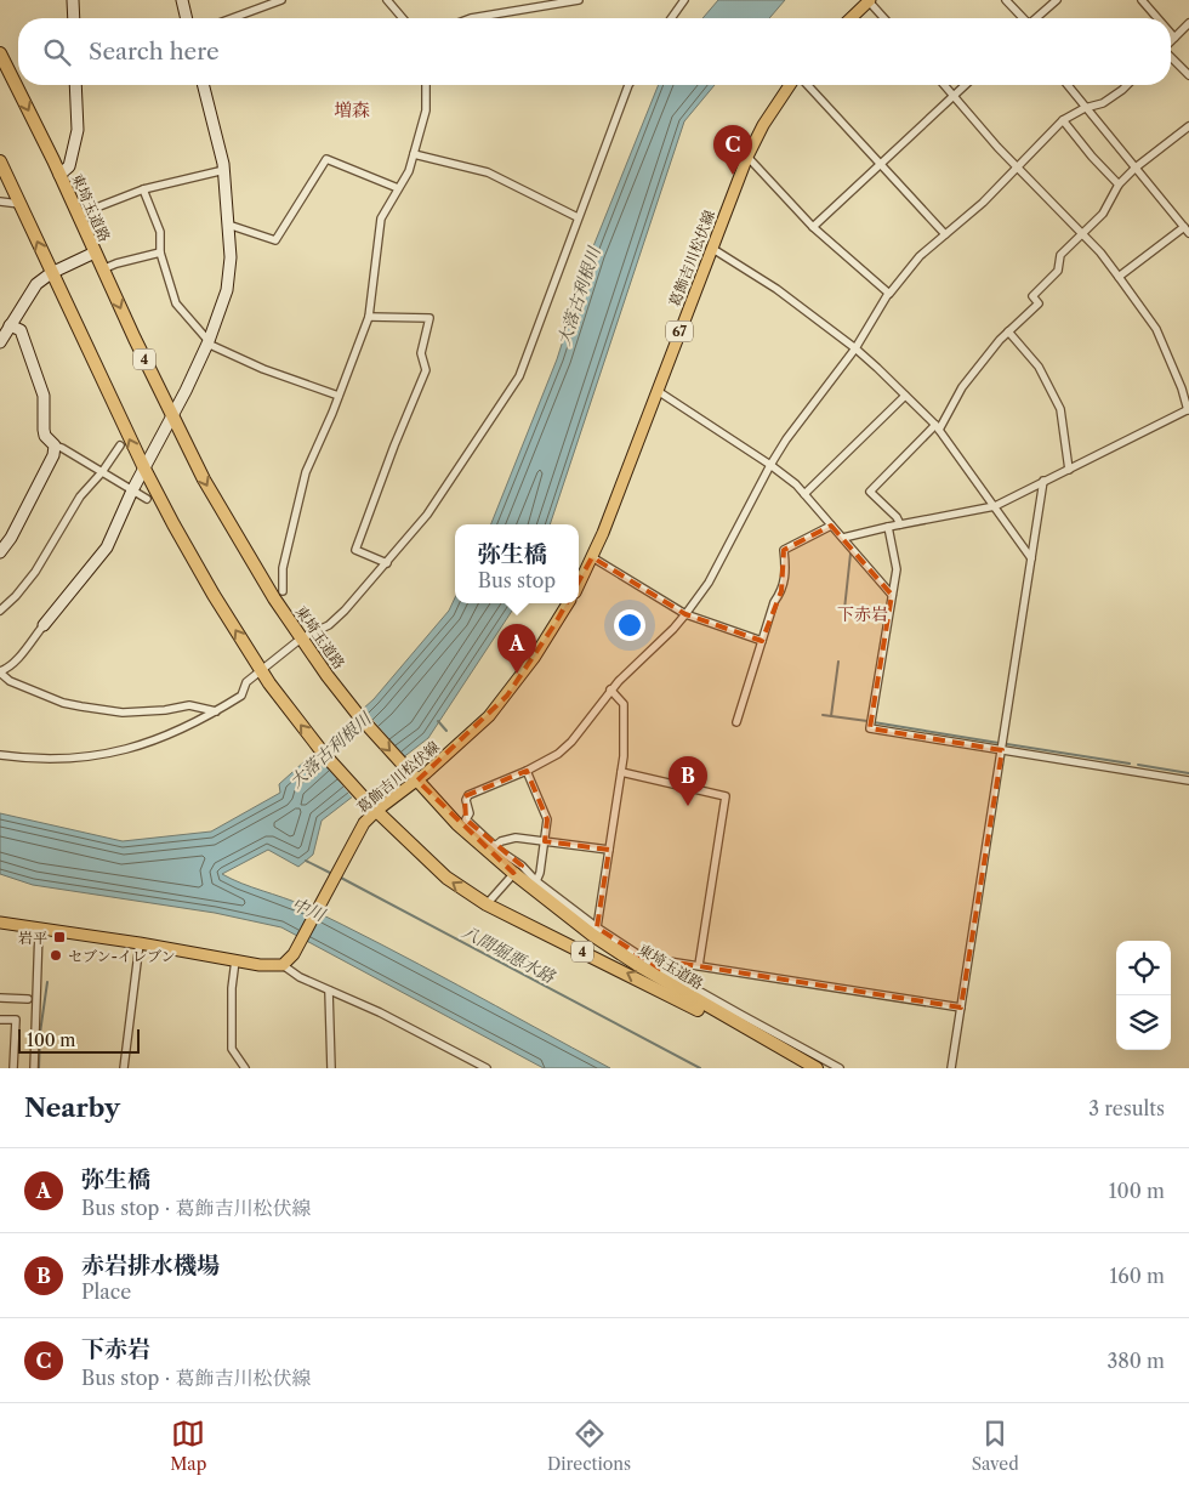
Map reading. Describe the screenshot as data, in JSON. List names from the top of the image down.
{
  "streets": {
    "highway": ["東埼玉道路", "4"],
    "main road": ["葛飾吉川松伏線", "67"]
  },
  "crossings": [
    ["東埼玉道路", "葛飾吉川松伏線"]
  ],
  "districts": ["増森", "下赤岩"],
  "water": ["大落古利根川", "中川", "八間堀悪水路"],
  "places": {
    "transit": ["岩平"],
    "other": ["セブン-イレブン"]
  },
  "scale_bar": "100 m",
  "page": {
    "search": "Search here",
    "pins": ["C", "A", "B"],
    "popup": ["弥生橋", "Bus stop"],
    "scale": "100 m",
    "heading": ["Nearby", "3 results"],
    "list": [
      {
        "mark": "A",
        "name": "弥生橋",
        "note": "Bus stop · 葛飾吉川松伏線",
        "value": "100 m"
      },
      {
        "mark": "B",
        "name": "赤岩排水機場",
        "note": "Place",
        "value": "160 m"
      },
      {
        "mark": "C",
        "name": "下赤岩",
        "note": "Bus stop · 葛飾吉川松伏線",
        "value": "380 m"
      }
    ],
    "nav": ["Map", "Directions", "Saved"]
  }
}
